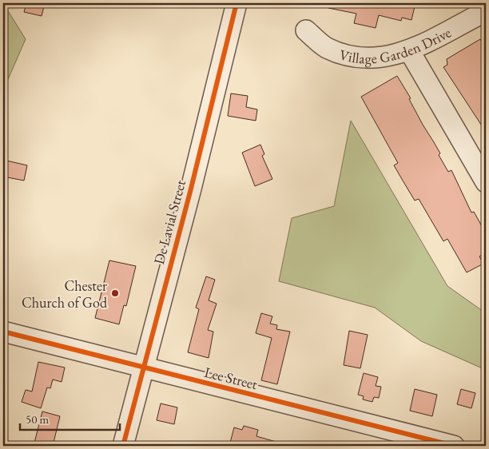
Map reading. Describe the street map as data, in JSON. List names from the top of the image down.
{
  "streets": {
    "street": ["Village Garden Drive", "De Lavial Street", "Lee Street"]
  },
  "crossings": [
    ["De Lavial Street", "Lee Street"]
  ],
  "places": ["Chester Church of God"],
  "scale_bar": "50 m"
}
